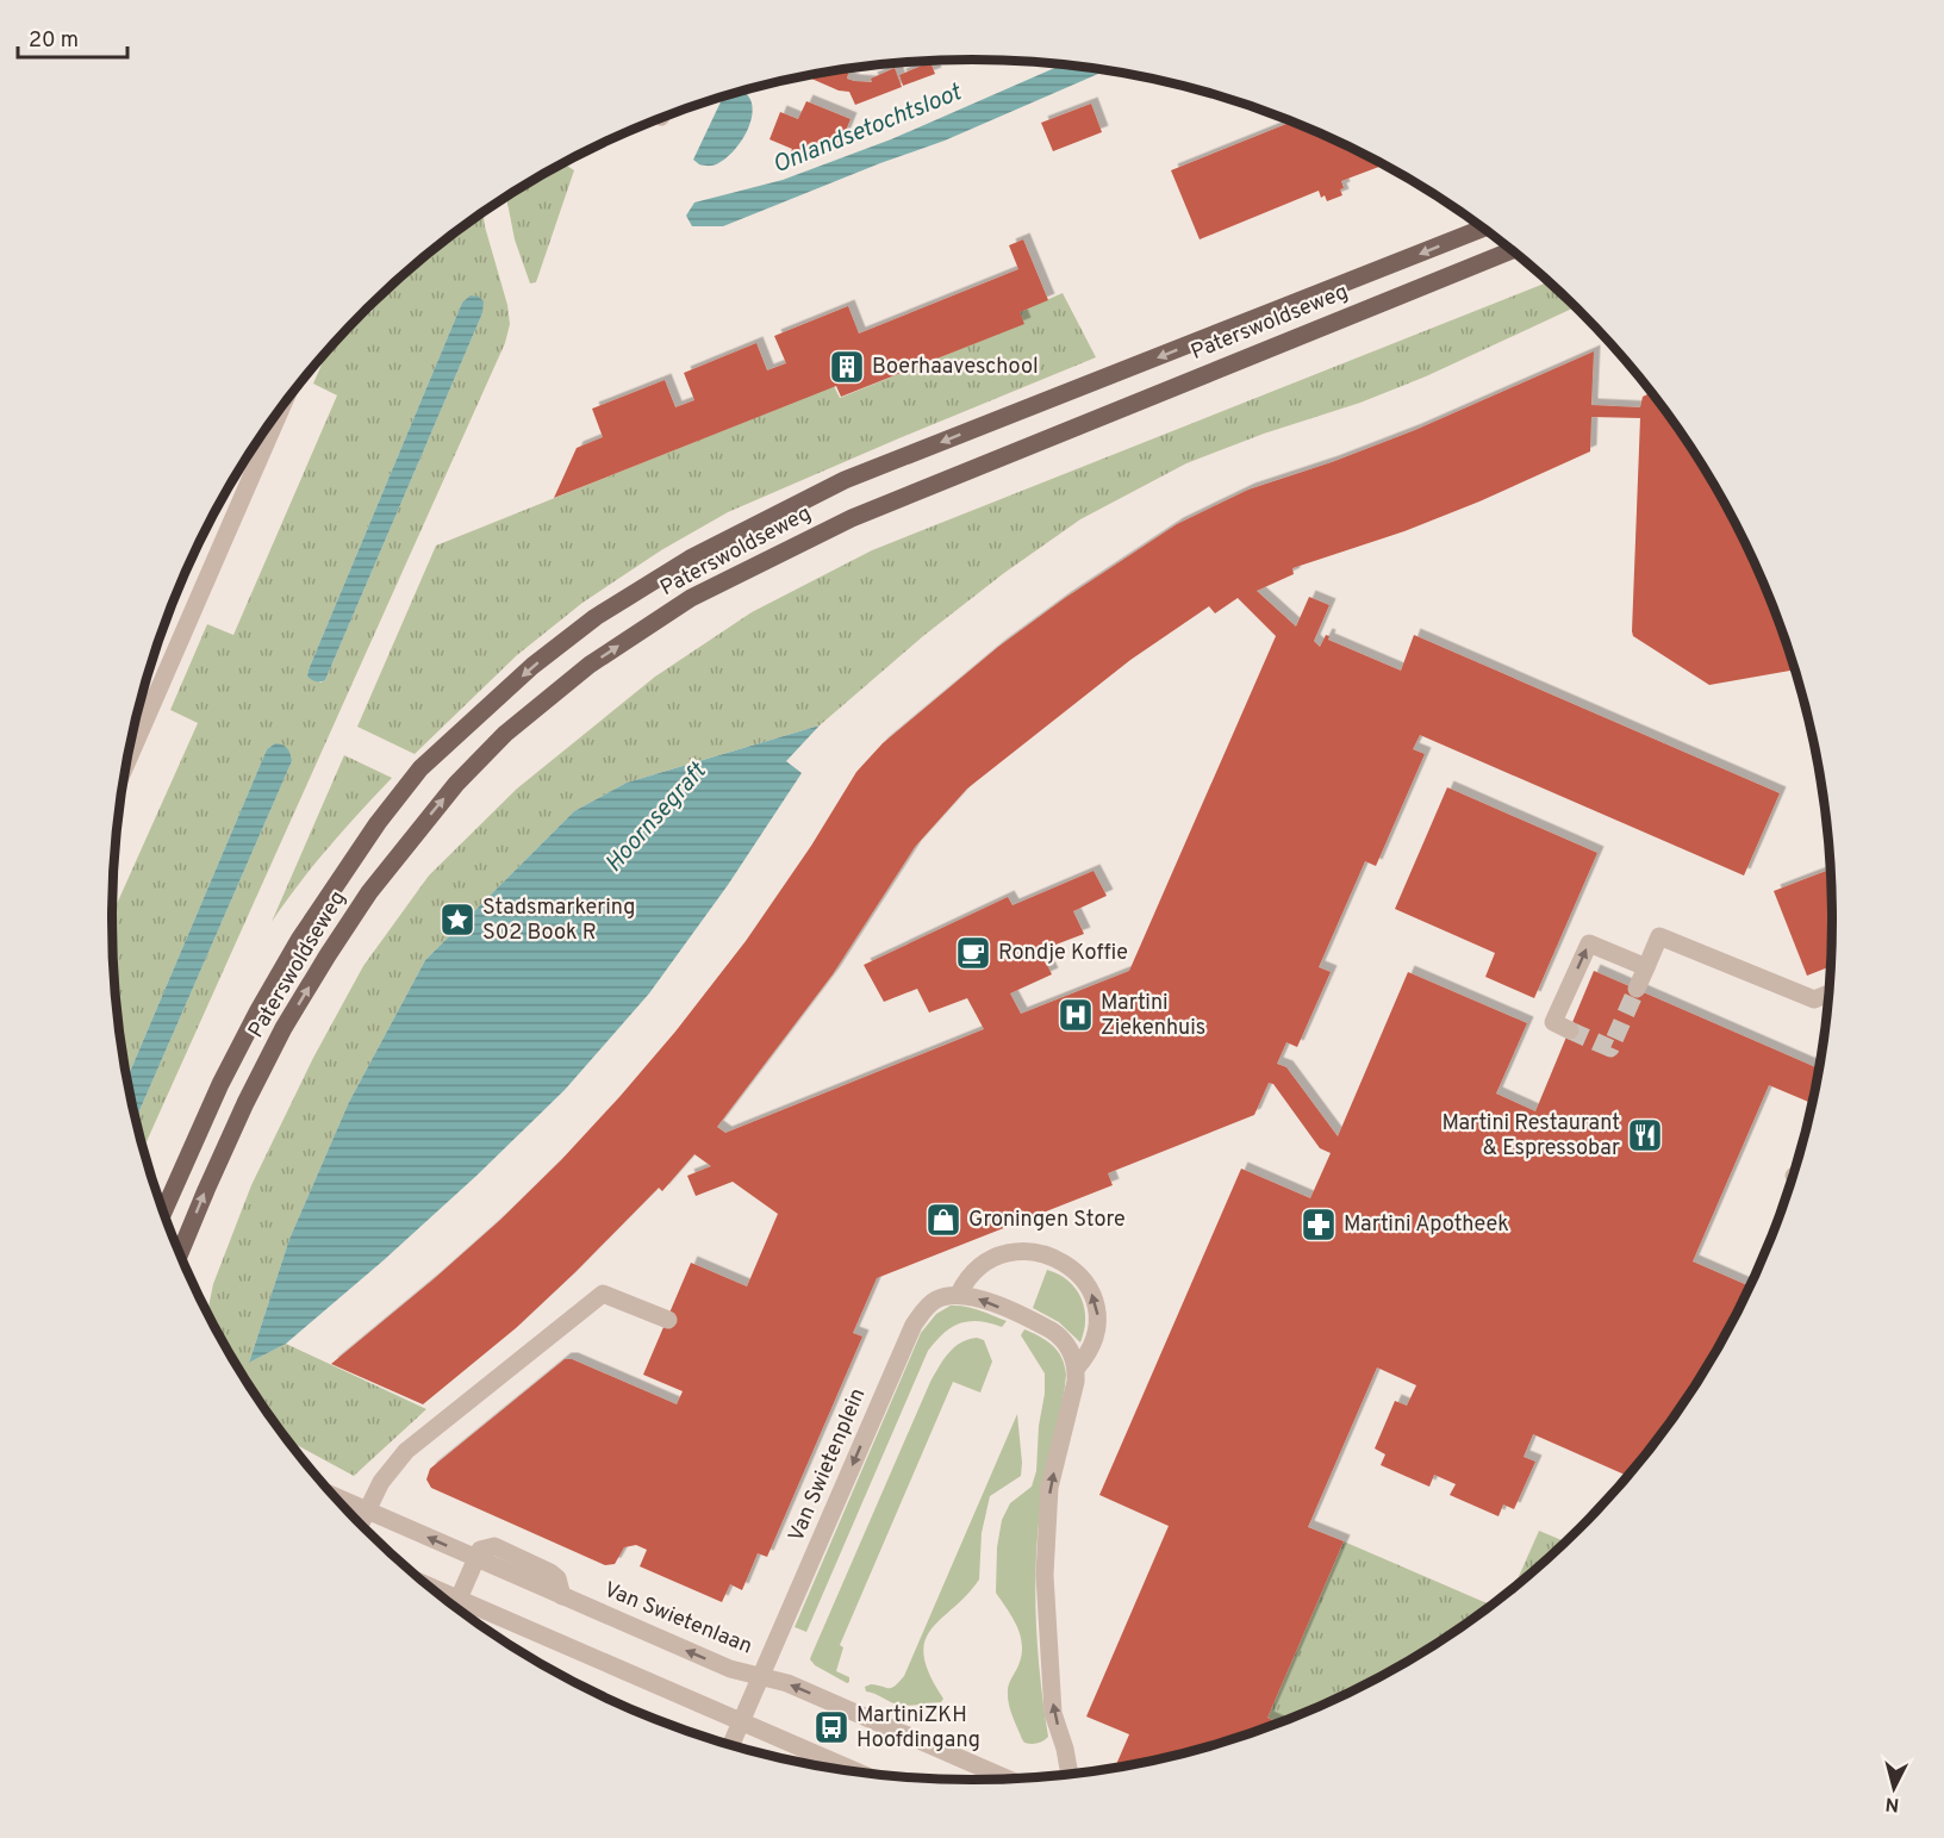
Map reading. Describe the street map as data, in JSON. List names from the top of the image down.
{
  "streets": {
    "main road": ["Paterswoldseweg"],
    "street": ["Van Swietenplein", "Van Swietenlaan"]
  },
  "crossings": [
    ["Van Swietenplein", "Van Swietenlaan"]
  ],
  "one_way": ["Van Swietenplein"],
  "water": ["Onlandsetochtsloot", "Hoornsegraft"],
  "places": {
    "building": ["Boerhaaveschool"],
    "place": ["Stadsmarkering S02 Book R"],
    "cafe": ["Rondje Koffie"],
    "hospital": ["Martini Ziekenhuis"],
    "restaurant": ["Martini Restaurant & Espressobar"],
    "shop": ["Groningen Store"],
    "pharmacy": ["Martini Apotheek"],
    "bus stop": ["MartiniZKH Hoofdingang"]
  },
  "scale_bar": "20 m",
  "north": "bottom"
}
